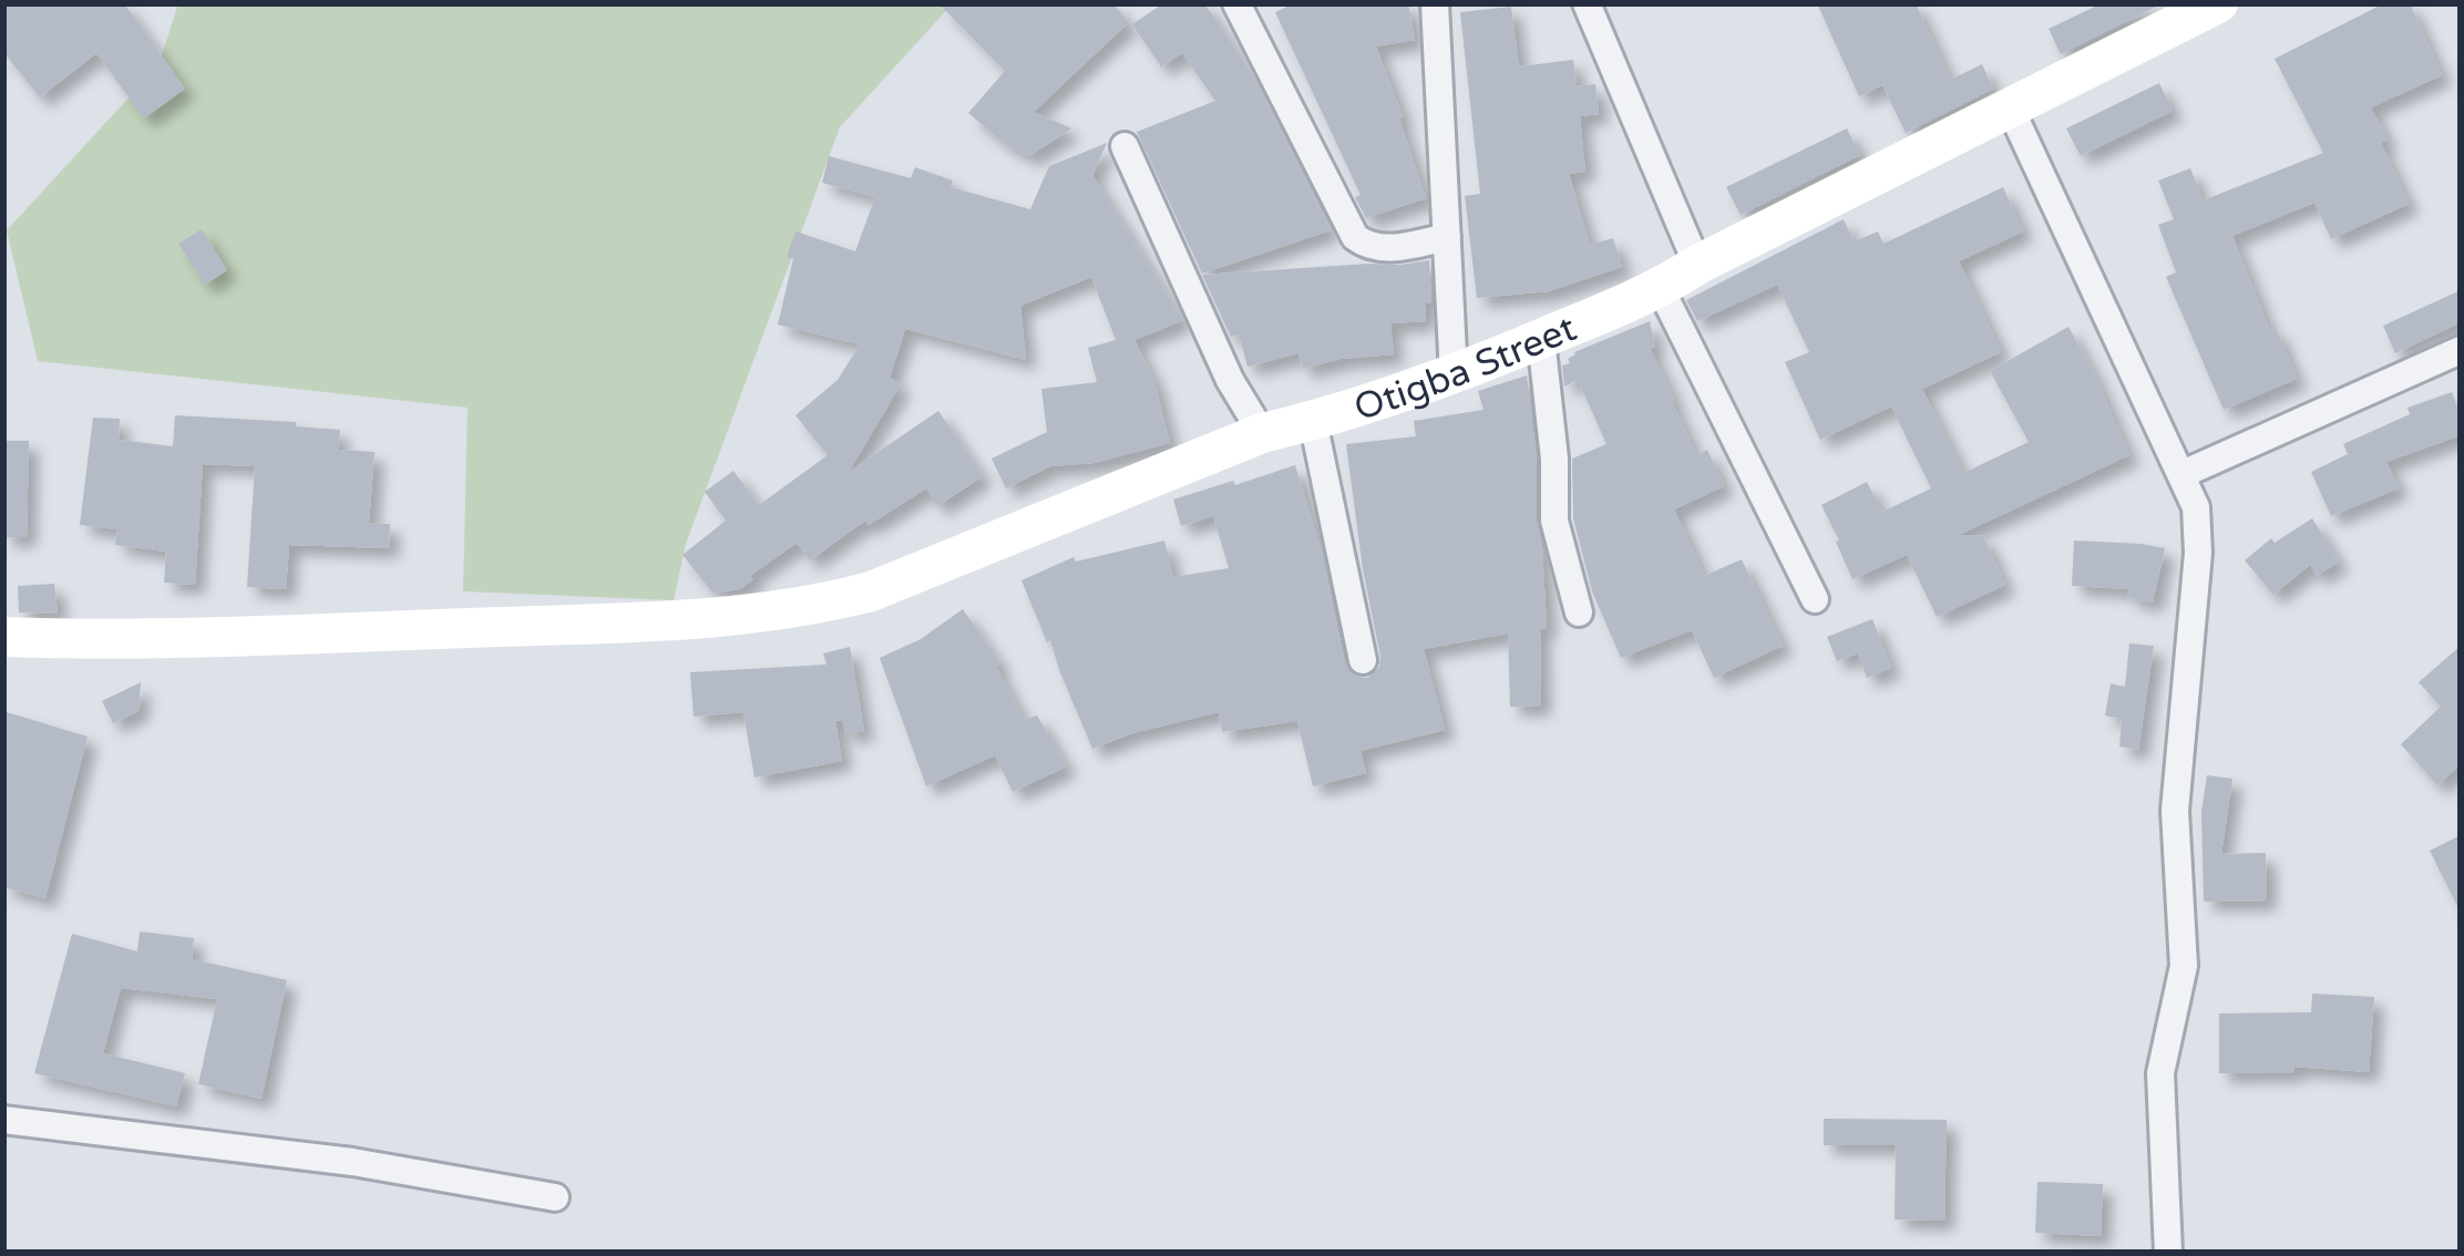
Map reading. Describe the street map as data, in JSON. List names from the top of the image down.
{
  "streets": {
    "street": ["Otigba Street"]
  }
}
